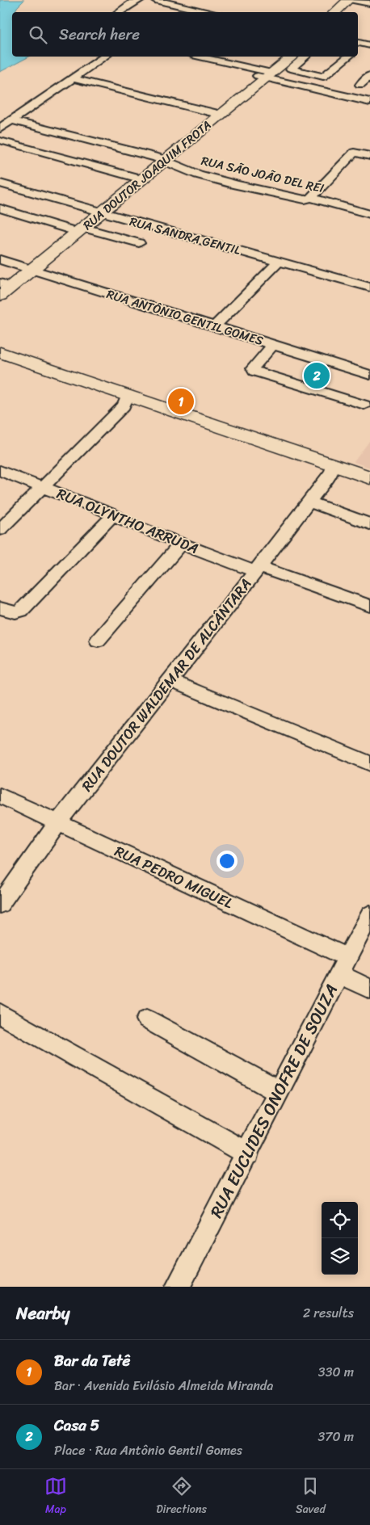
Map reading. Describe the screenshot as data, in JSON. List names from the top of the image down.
{
  "streets": {
    "street": [
      "RUA SÃO JOÃO DEL REI",
      "RUA DOUTOR JOAQUIM FROTA",
      "RUA SANDRA GENTIL",
      "RUA ANTÔNIO GENTIL GOMES",
      "RUA OLYNTHO ARRUDA",
      "RUA DOUTOR WALDEMAR DE ALCÂNTARA",
      "RUA PEDRO MIGUEL",
      "RUA EUCLIDES ONOFRE DE SOUZA"
    ]
  },
  "crossings": [
    ["RUA SÃO JOÃO DEL REI", "RUA DOUTOR JOAQUIM FROTA"],
    ["RUA DOUTOR JOAQUIM FROTA", "RUA SANDRA GENTIL"],
    ["RUA DOUTOR JOAQUIM FROTA", "RUA ANTÔNIO GENTIL GOMES"],
    ["RUA OLYNTHO ARRUDA", "RUA DOUTOR WALDEMAR DE ALCÂNTARA"],
    ["RUA DOUTOR WALDEMAR DE ALCÂNTARA", "RUA PEDRO MIGUEL"],
    ["RUA PEDRO MIGUEL", "RUA EUCLIDES ONOFRE DE SOUZA"]
  ],
  "page": {
    "search": "Search here",
    "pins": ["2", "1"],
    "heading": ["Nearby", "2 results"],
    "list": [
      {
        "mark": "1",
        "name": "Bar da Tetê",
        "note": "Bar · Avenida Evilásio Almeida Miranda",
        "value": "330 m"
      },
      {
        "mark": "2",
        "name": "Casa 5",
        "note": "Place · Rua Antônio Gentil Gomes",
        "value": "370 m"
      }
    ],
    "nav": ["Map", "Directions", "Saved"]
  }
}
